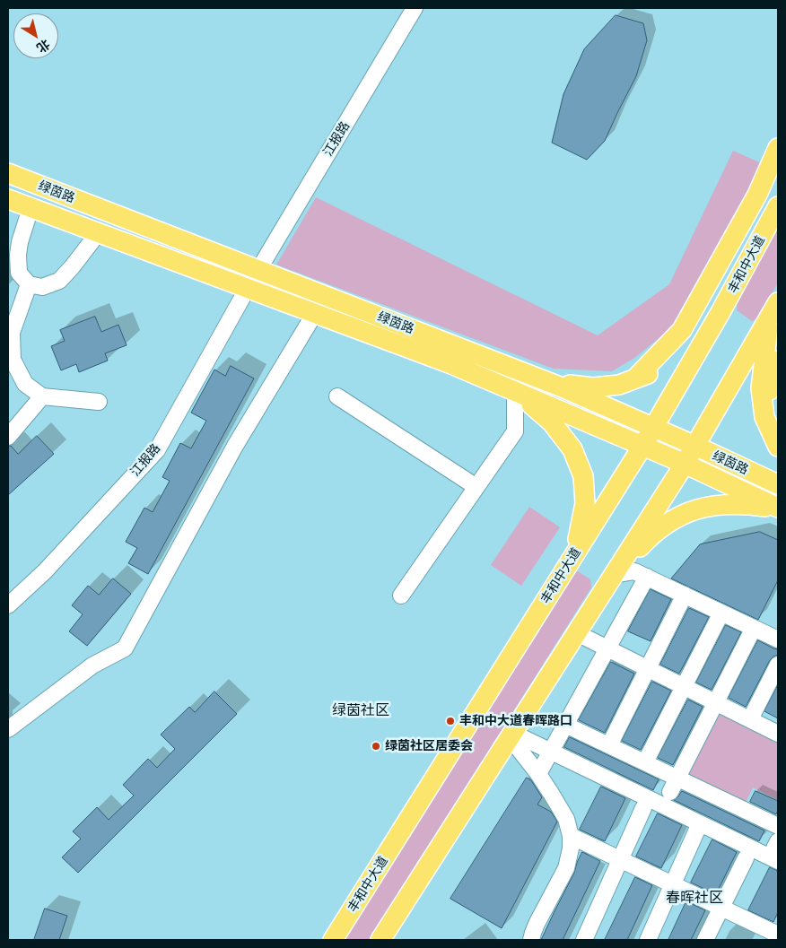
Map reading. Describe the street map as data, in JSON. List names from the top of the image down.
{
  "streets": {
    "main road": ["绿茵路", "丰和中大道"],
    "street": ["江报路"]
  },
  "crossings": [
    ["江报路", "绿茵路"],
    ["绿茵路", "丰和中大道"]
  ],
  "districts": ["绿茵社区", "春晖社区"],
  "places": ["丰和中大道春晖路口", "绿茵社区居委会"],
  "north": "bottom right"
}
